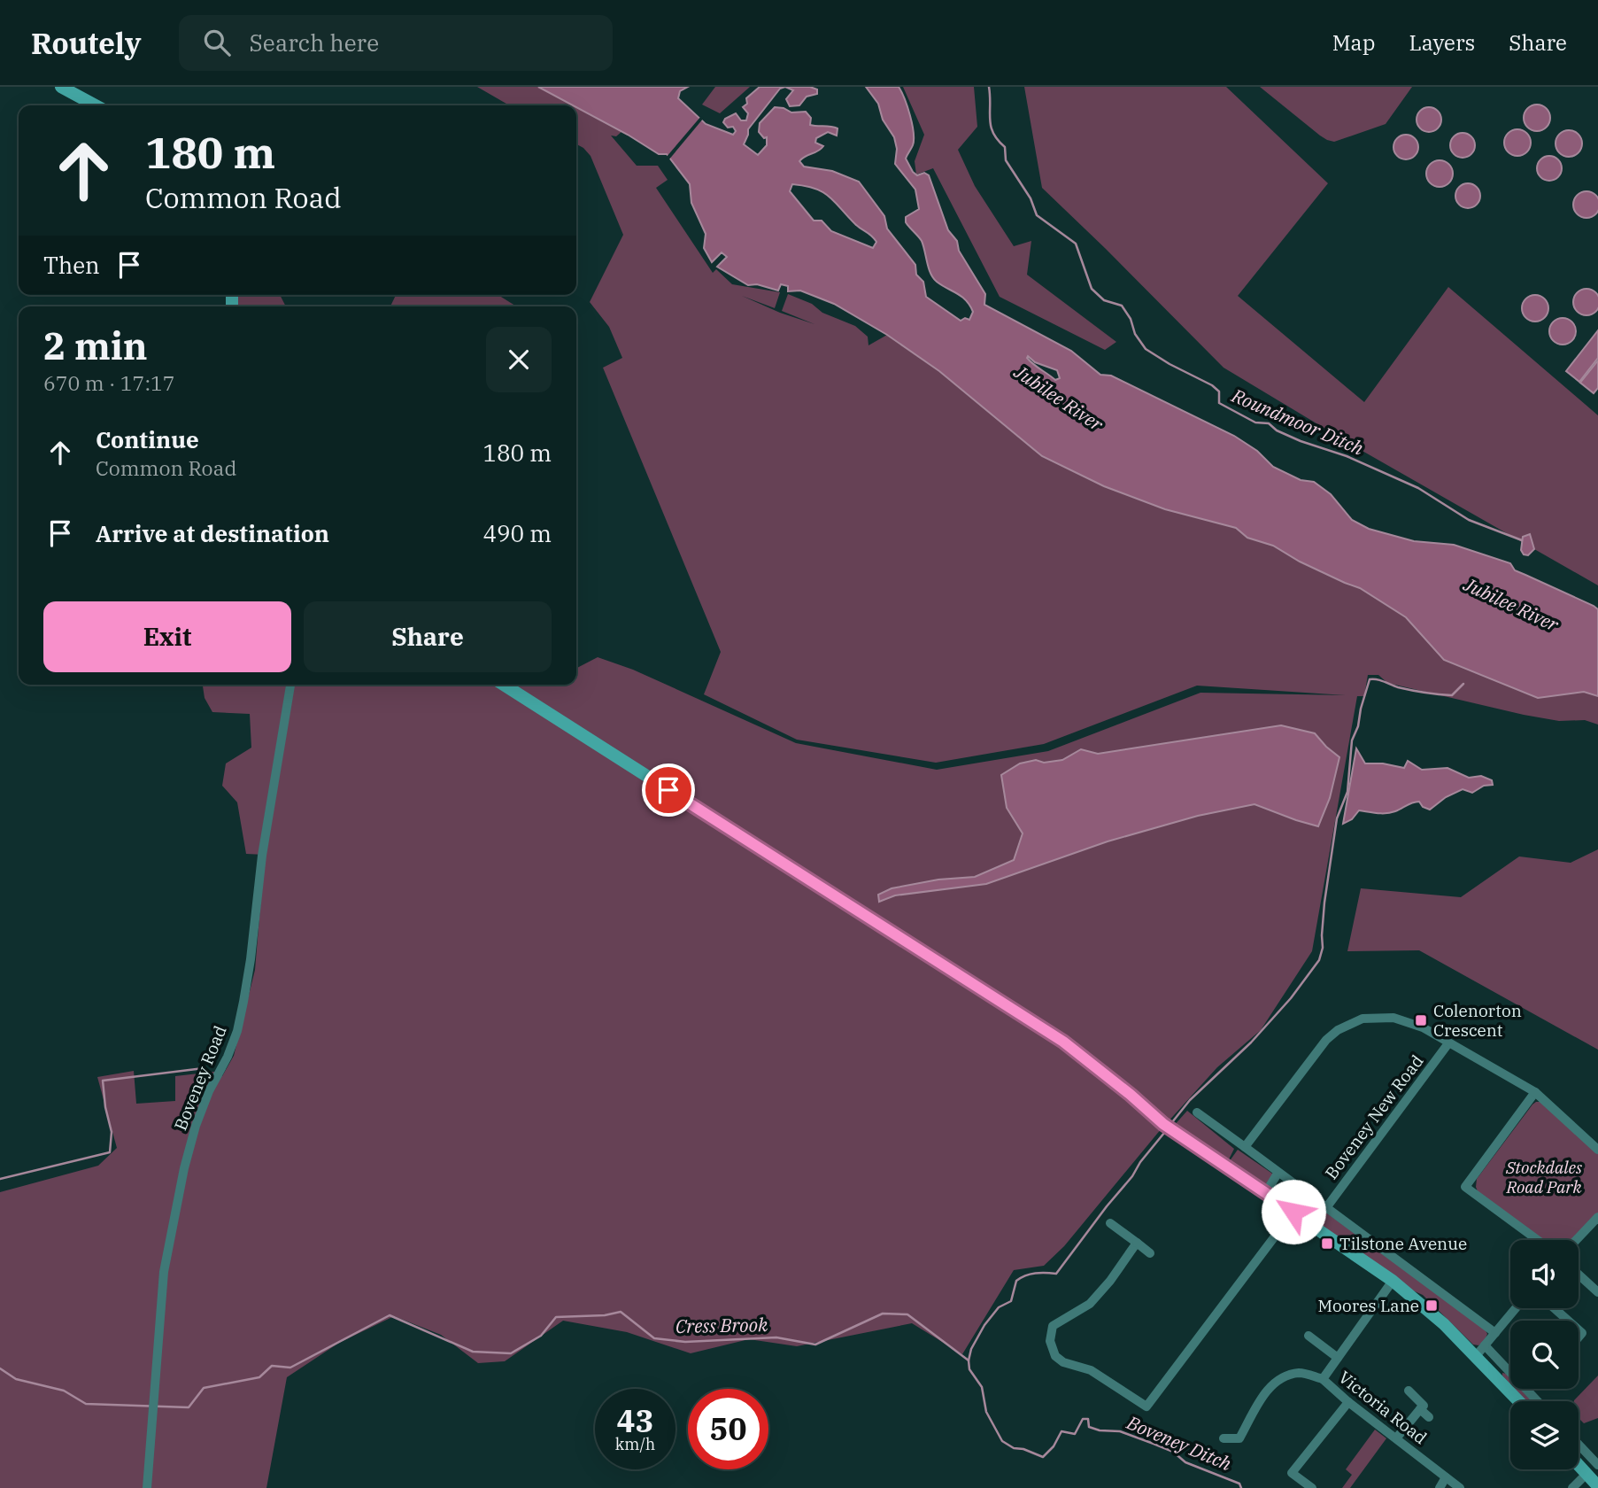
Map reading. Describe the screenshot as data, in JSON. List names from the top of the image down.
{
  "streets": {
    "street": ["Boveney Road", "Boveney New Road", "Victoria Road"]
  },
  "water": [
    "Jubilee River",
    "Roundmoor Ditch",
    "Cress Brook",
    "Boveney Ditch"
  ],
  "parks": ["Stockdales Road Park"],
  "places": {
    "transit": ["Colenorton Crescent", "Tilstone Avenue", "Moores Lane"]
  },
  "page": {
    "header": "Routely",
    "search": "Search here",
    "nav": ["Map", "Layers", "Share"],
    "turn": ["180 m", "Common Road"],
    "then": "Then",
    "heading": ["2 min", "670 m · 17:17"],
    "list": [
      {
        "name": "Continue",
        "note": "Common Road",
        "value": "180 m"
      },
      {
        "name": "Arrive at destination",
        "value": "490 m"
      }
    ],
    "buttons": ["Exit", "Share"],
    "speed": "43 km/h",
    "limit": "50"
  }
}
